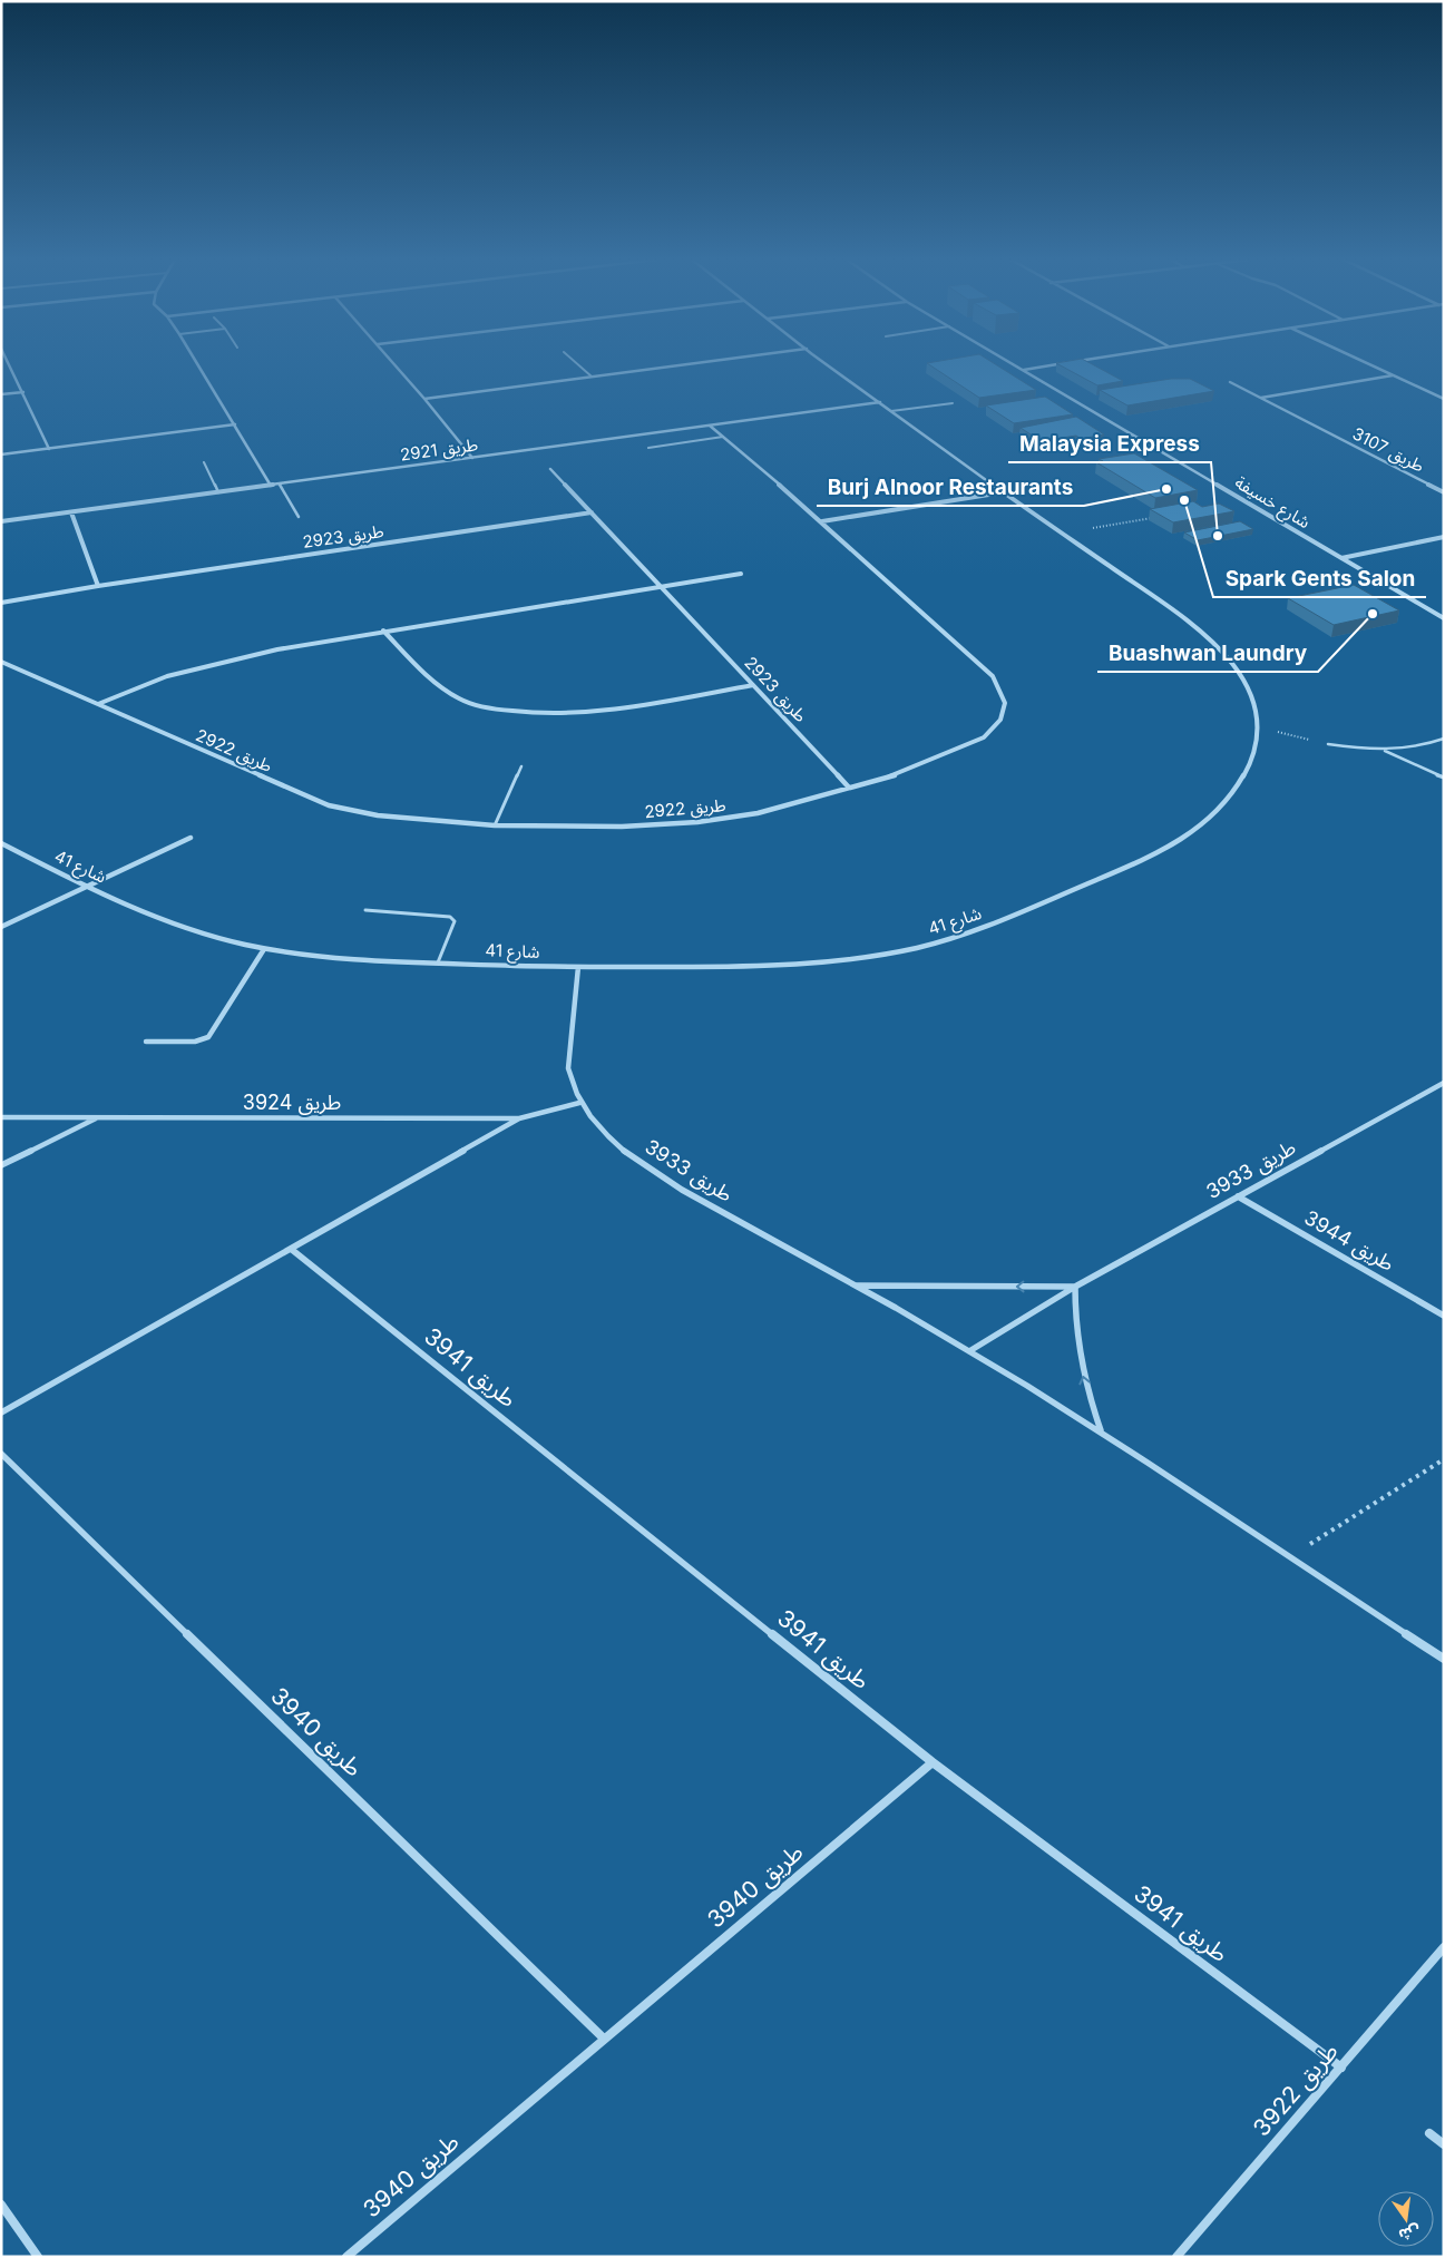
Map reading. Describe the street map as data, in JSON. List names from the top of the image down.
{
  "streets": {
    "street": [
      "طريق 2921",
      "طريق 3107",
      "شارع خسيفة",
      "طريق 2923",
      "طريق 2922",
      "شارع 41",
      "طريق 3924",
      "طريق 3933",
      "طريق 3944",
      "طريق 3941",
      "طريق 3940",
      "طريق 3922"
    ]
  },
  "crossings": [
    ["طريق 2921", "طريق 2922"],
    ["طريق 2921", "شارع 41"],
    ["طريق 2923", "طريق 2922"],
    ["شارع 41", "طريق 3933"],
    ["طريق 3924", "طريق 3933"],
    ["طريق 3933", "طريق 3944"],
    ["طريق 3941", "طريق 3940"],
    ["طريق 3941", "طريق 3922"]
  ],
  "places": [
    "Burj Alnoor Restaurants",
    "Spark Gents Salon",
    "Malaysia Express",
    "Buashwan Laundry"
  ],
  "north": "bottom"
}
